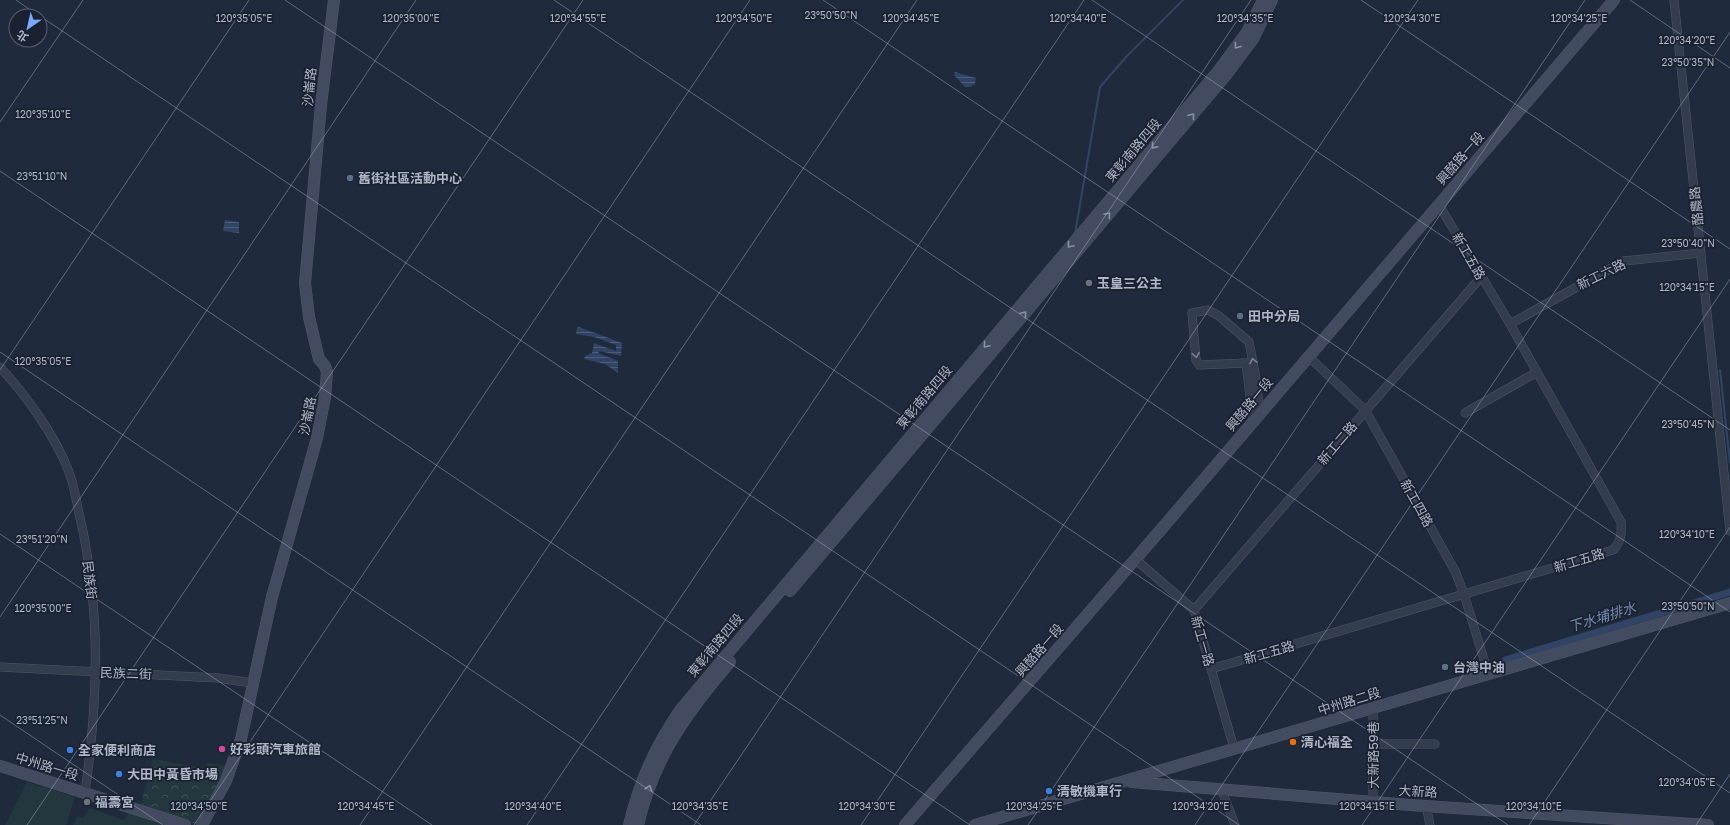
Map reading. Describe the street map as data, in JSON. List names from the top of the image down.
{
  "streets": {
    "street": [
      "沙崙路",
      "東彰南路四段",
      "興酪路一段",
      "酪農路",
      "新工五路",
      "新工六路",
      "新工二路",
      "新工四路",
      "民族街",
      "新工一路",
      "民族二街",
      "中州路二段",
      "大新路59巷",
      "中州路一段",
      "大新路"
    ]
  },
  "crossings": [
    ["沙崙路", "民族二街"],
    ["興酪路一段", "新工五路"],
    ["興酪路一段", "新工四路"],
    ["興酪路一段", "新工一路"],
    ["酪農路", "新工六路"],
    ["新工五路", "新工六路"],
    ["新工五路", "新工二路"],
    ["新工五路", "新工四路"],
    ["新工五路", "新工一路"],
    ["新工二路", "新工四路"],
    ["新工二路", "新工一路"],
    ["新工四路", "中州路二段"],
    ["民族街", "民族二街"],
    ["民族街", "中州路一段"],
    ["新工一路", "中州路二段"],
    ["中州路二段", "大新路59巷"],
    ["中州路二段", "大新路"],
    ["大新路59巷", "大新路"]
  ],
  "water": ["下水埔排水"],
  "places": [
    "舊街社區活動中心",
    "玉皇三公主",
    "田中分局",
    "台灣中油",
    "清心福全",
    "好彩頭汽車旅館",
    "全家便利商店",
    "大田中黃昏市場",
    "清敏機車行",
    "福壽宮"
  ],
  "north": "bottom left",
  "coordinates": [
    "23°50'50\"N",
    "120°35'05\"E",
    "120°35'00\"E",
    "120°34'55\"E",
    "120°34'50\"E",
    "120°34'45\"E",
    "120°34'40\"E",
    "120°34'35\"E",
    "120°34'30\"E",
    "120°34'25\"E",
    "120°34'20\"E",
    "23°50'35\"N",
    "120°35'10\"E",
    "23°51'10\"N",
    "23°50'40\"N",
    "120°34'15\"E",
    "23°50'45\"N",
    "120°34'10\"E",
    "23°51'20\"N",
    "23°51'25\"N",
    "120°34'05\"E"
  ]
}
